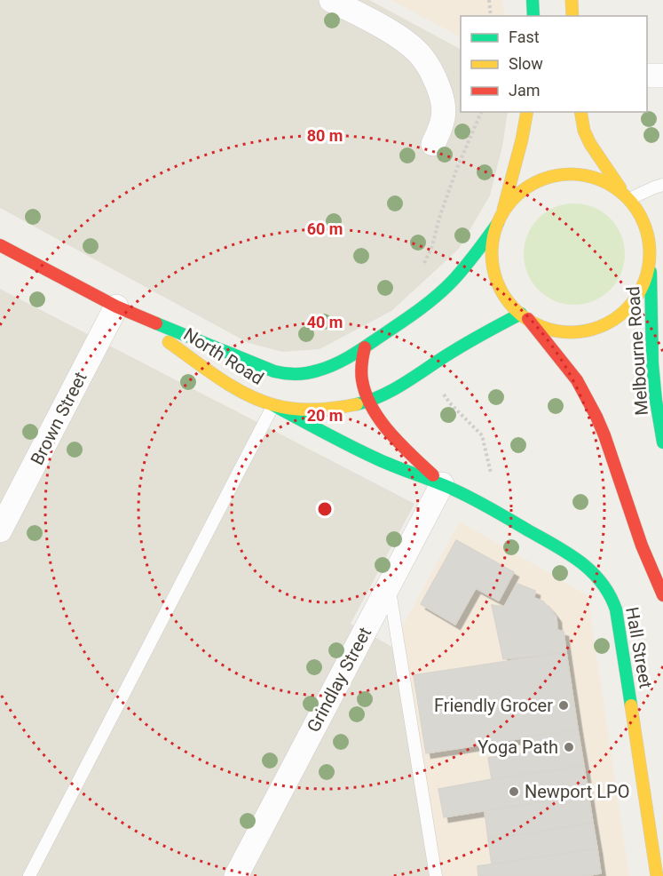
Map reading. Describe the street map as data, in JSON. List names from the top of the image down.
{
  "streets": {
    "main road": ["Melbourne Road", "North Road", "Hall Street"],
    "street": ["Brown Street", "Grindlay Street"]
  },
  "crossings": [
    ["Melbourne Road", "North Road"],
    ["North Road", "Brown Street"],
    ["North Road", "Hall Street"],
    ["Hall Street", "Grindlay Street"]
  ],
  "places": ["Friendly Grocer", "Yoga Path", "Newport LPO"],
  "legend": ["Fast", "Slow", "Jam"],
  "rings": [
    "80 m",
    "60 m",
    "40 m",
    "20 m"
  ]
}
